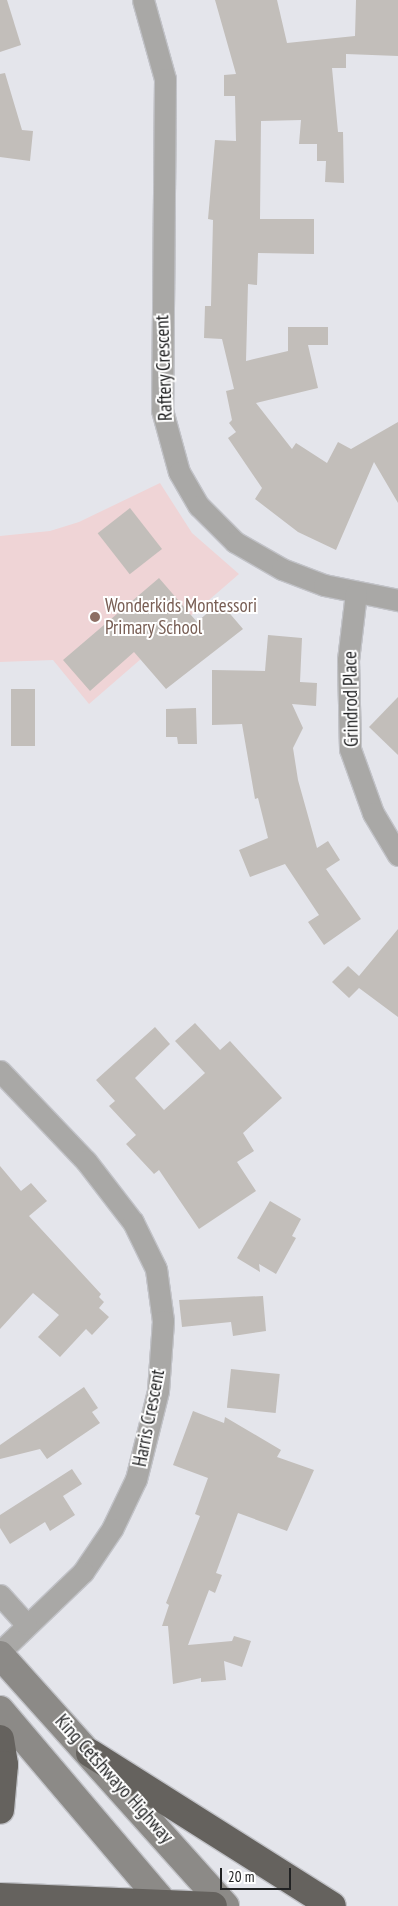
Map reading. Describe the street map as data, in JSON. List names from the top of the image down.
{
  "streets": {
    "main road": ["King Cetshwayo Highway"],
    "street": ["Raftery Crescent", "Grindrod Place", "Harris Crescent"]
  },
  "crossings": [
    ["Raftery Crescent", "Grindrod Place"],
    ["Harris Crescent", "King Cetshwayo Highway"]
  ],
  "places": ["Wonderkids Montessori Primary School"],
  "scale_bar": "20 m"
}
